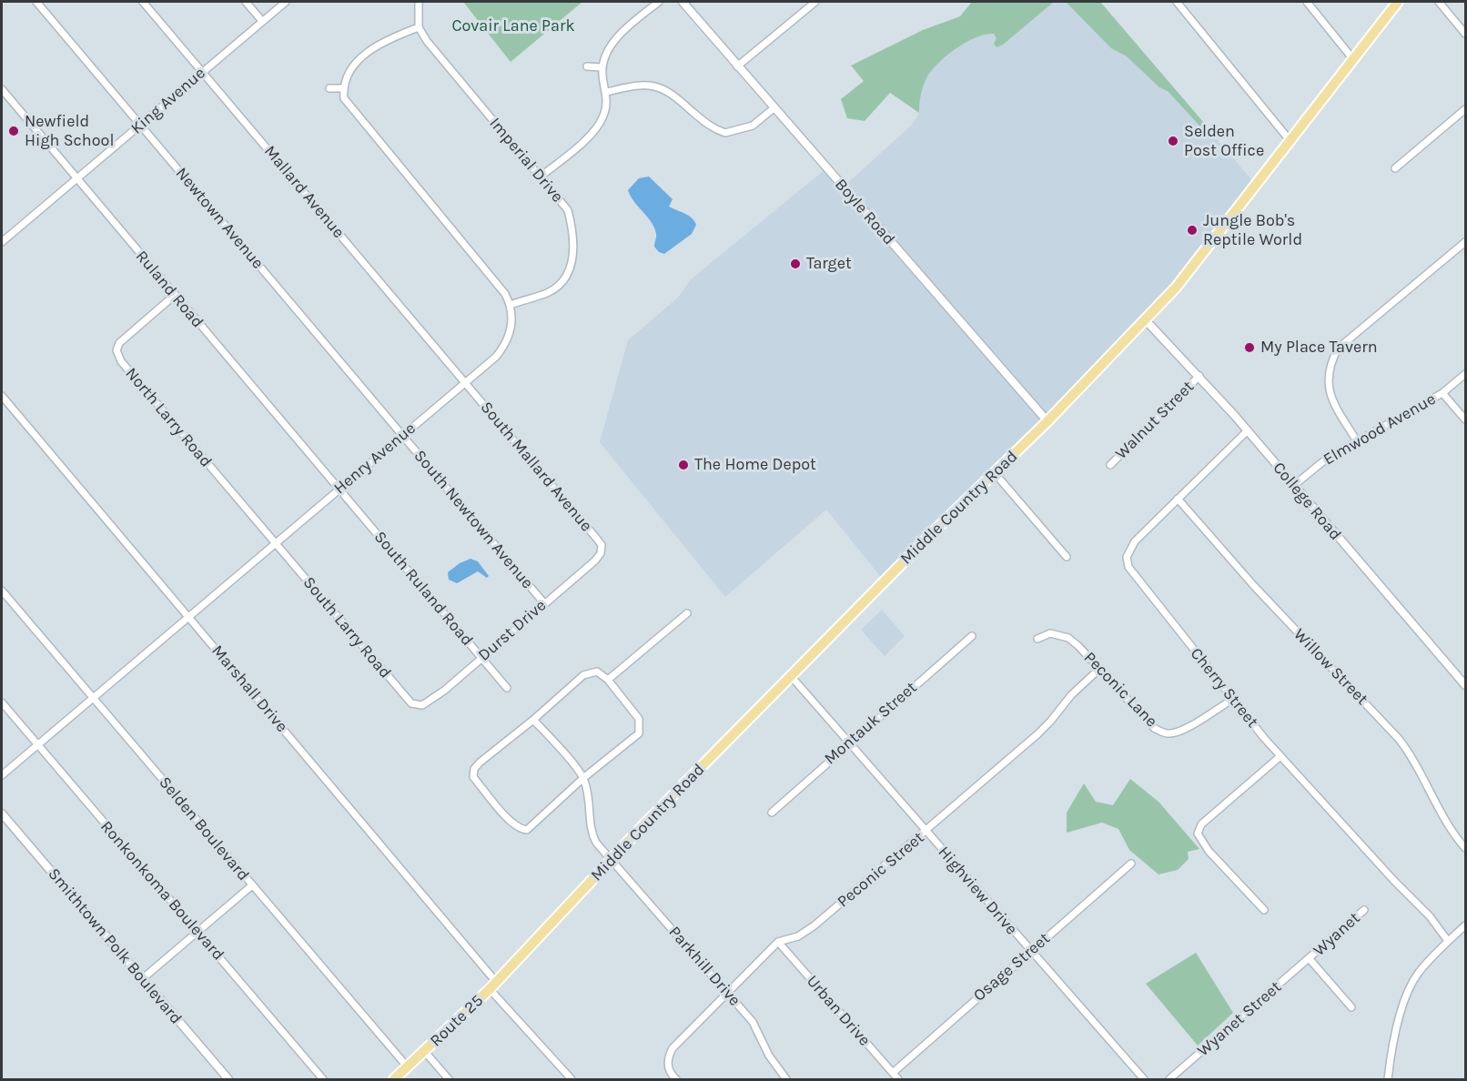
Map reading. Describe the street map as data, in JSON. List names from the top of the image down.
{
  "streets": {
    "main road": ["Middle Country Road", "Route 25"],
    "street": [
      "King Avenue",
      "Imperial Drive",
      "Mallard Avenue",
      "Boyle Road",
      "Newtown Avenue",
      "Ruland Road",
      "North Larry Road",
      "Walnut Street",
      "Elmwood Avenue",
      "Henry Avenue",
      "South Mallard Avenue",
      "College Road",
      "South Newtown Avenue",
      "South Ruland Road",
      "South Larry Road",
      "Durst Drive",
      "Willow Street",
      "Cherry Street",
      "Marshall Drive",
      "Peconic Lane",
      "Montauk Street",
      "Selden Boulevard",
      "Peconic Street",
      "Ronkonkoma Boulevard",
      "Highview Drive",
      "Wyanet",
      "Smithtown Polk Boulevard",
      "Parkhill Drive",
      "Osage Street",
      "Urban Drive",
      "Wyanet Street"
    ]
  },
  "crossings": [
    ["King Avenue", "Mallard Avenue"],
    ["King Avenue", "Newtown Avenue"],
    ["King Avenue", "Ruland Road"],
    ["Imperial Drive", "Henry Avenue"],
    ["Mallard Avenue", "Henry Avenue"],
    ["Mallard Avenue", "South Mallard Avenue"],
    ["Boyle Road", "Middle Country Road"],
    ["Newtown Avenue", "Henry Avenue"],
    ["Newtown Avenue", "South Newtown Avenue"],
    ["Ruland Road", "North Larry Road"],
    ["Ruland Road", "Henry Avenue"],
    ["Ruland Road", "South Ruland Road"],
    ["North Larry Road", "Henry Avenue"],
    ["North Larry Road", "South Larry Road"],
    ["Walnut Street", "College Road"],
    ["Elmwood Avenue", "College Road"],
    ["Henry Avenue", "South Mallard Avenue"],
    ["Henry Avenue", "South Newtown Avenue"],
    ["Henry Avenue", "South Ruland Road"],
    ["Henry Avenue", "South Larry Road"],
    ["Henry Avenue", "Marshall Drive"],
    ["Henry Avenue", "Selden Boulevard"],
    ["Henry Avenue", "Ronkonkoma Boulevard"],
    ["South Mallard Avenue", "Durst Drive"],
    ["College Road", "Middle Country Road"],
    ["College Road", "Cherry Street"],
    ["Middle Country Road", "Marshall Drive"],
    ["Middle Country Road", "Highview Drive"],
    ["Middle Country Road", "Parkhill Drive"],
    ["Middle Country Road", "Route 25"],
    ["South Newtown Avenue", "Durst Drive"],
    ["South Ruland Road", "Durst Drive"],
    ["South Larry Road", "Durst Drive"],
    ["Willow Street", "Cherry Street"],
    ["Cherry Street", "Peconic Lane"],
    ["Marshall Drive", "Route 25"],
    ["Peconic Lane", "Peconic Street"],
    ["Montauk Street", "Highview Drive"],
    ["Peconic Street", "Highview Drive"],
    ["Peconic Street", "Parkhill Drive"],
    ["Peconic Street", "Urban Drive"],
    ["Highview Drive", "Osage Street"],
    ["Wyanet", "Wyanet Street"],
    ["Osage Street", "Urban Drive"]
  ],
  "parks": ["Covair Lane Park"],
  "places": [
    "Newfield High School",
    "Selden Post Office",
    "Jungle Bob's Reptile World",
    "Target",
    "My Place Tavern",
    "The Home Depot"
  ]
}
